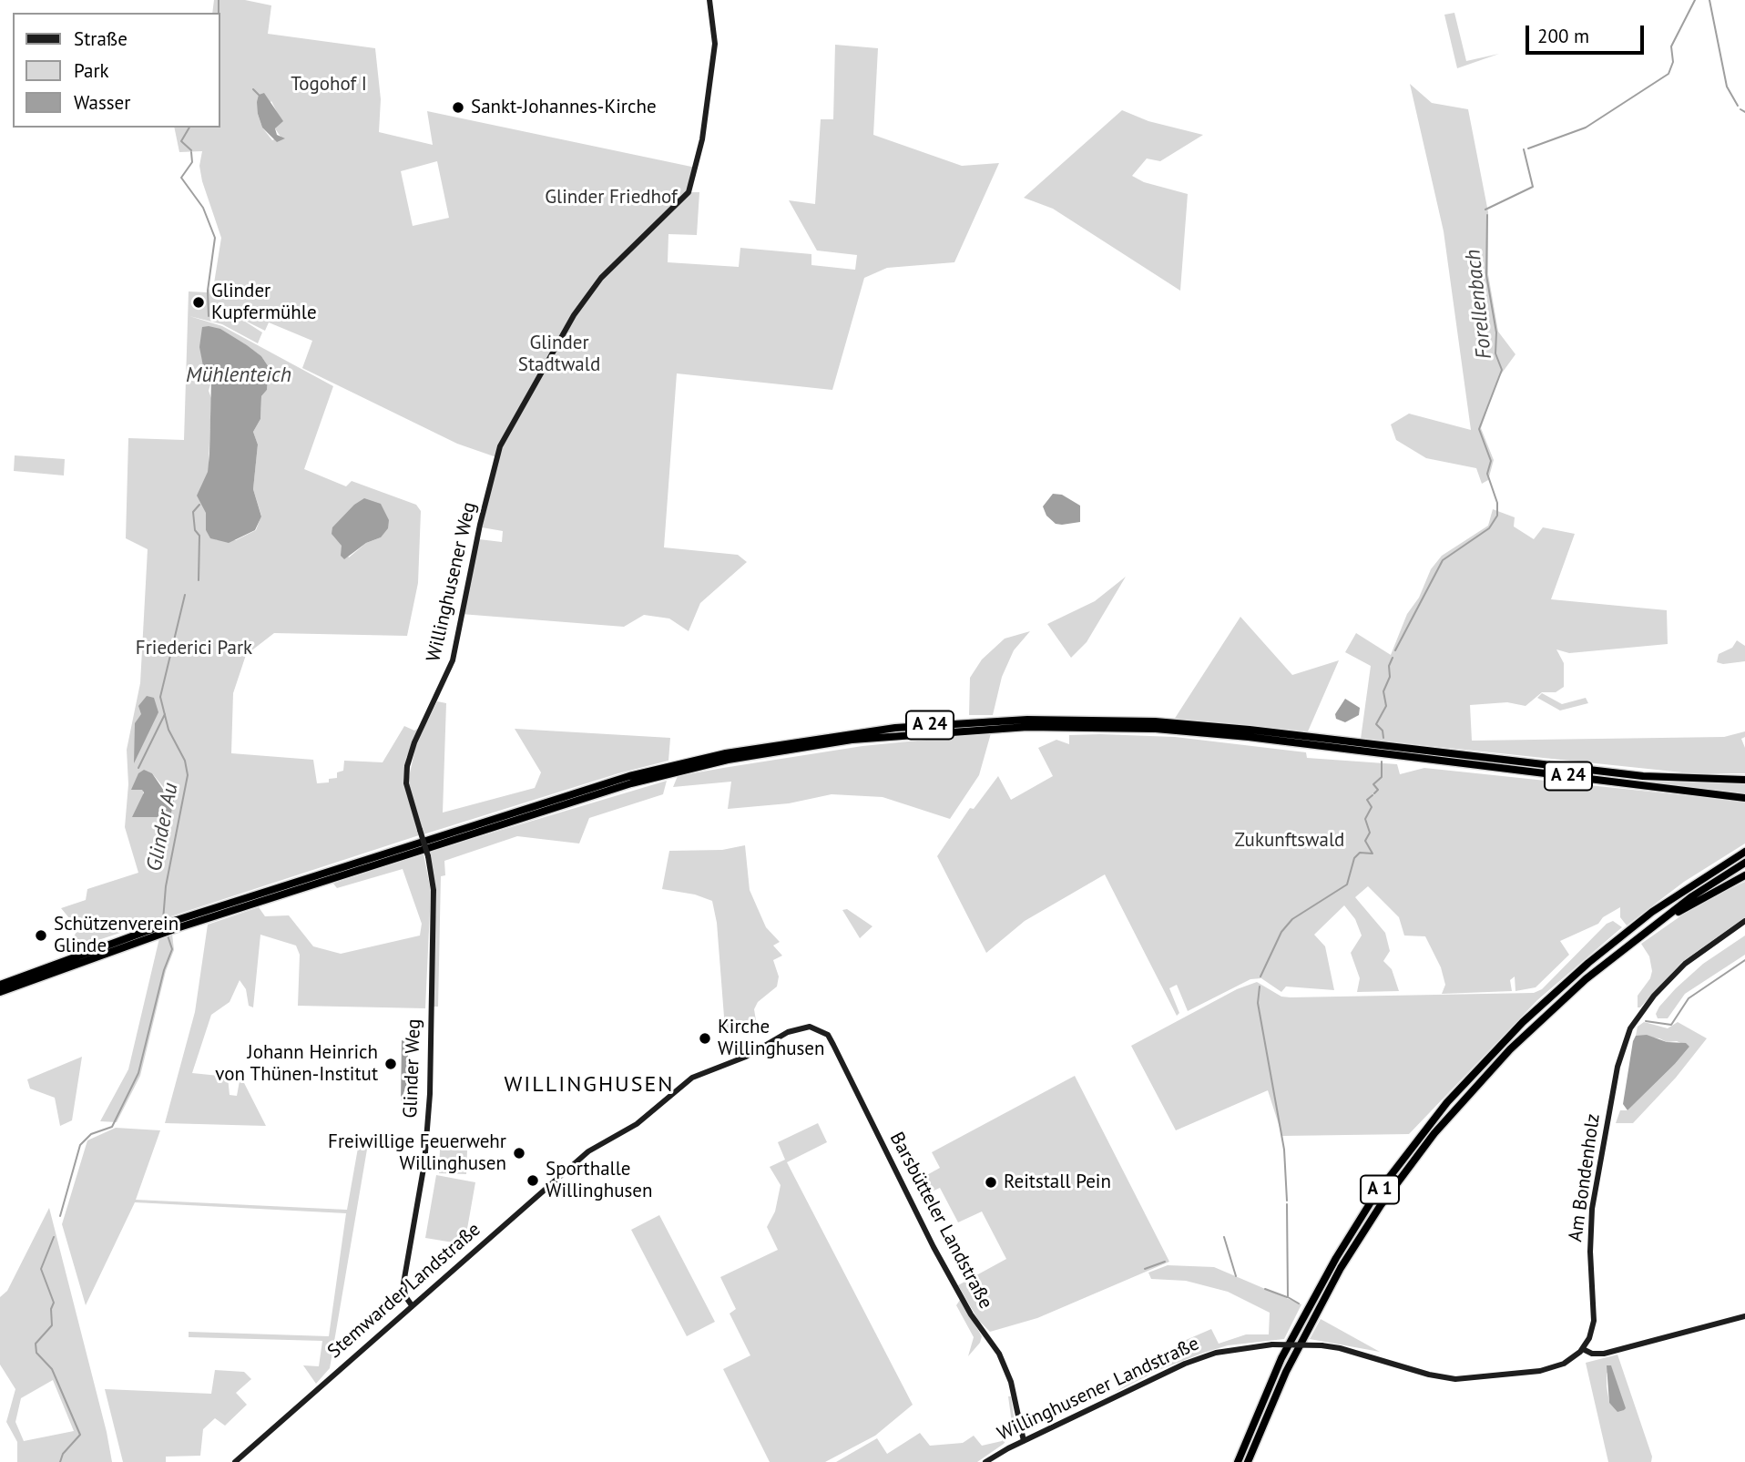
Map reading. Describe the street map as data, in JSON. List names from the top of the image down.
{
  "streets": {
    "highway": ["A 24", "A 1"],
    "street": [
      "Willinghusener Weg",
      "Glinder Weg",
      "Am Bondenholz",
      "Barsbütteler Landstraße",
      "Stemwarder Landstraße",
      "Willinghusener Landstraße"
    ]
  },
  "crossings": [
    ["Willinghusener Weg", "Glinder Weg"],
    ["Glinder Weg", "Stemwarder Landstraße"],
    ["Am Bondenholz", "Willinghusener Landstraße"],
    ["Barsbütteler Landstraße", "Stemwarder Landstraße"],
    ["Barsbütteler Landstraße", "Willinghusener Landstraße"]
  ],
  "districts": ["WILLINGHUSEN"],
  "water": ["Forellenbach", "Mühlenteich", "Glinder Au"],
  "parks": [
    "Togohof I",
    "Glinder Friedhof",
    "Glinder Stadtwald",
    "Friederici Park",
    "Zukunftswald"
  ],
  "places": [
    "Sankt-Johannes-Kirche",
    "Glinder Kupfermühle",
    "Schützenverein Glinde",
    "Kirche Willinghusen",
    "Johann Heinrich von Thünen-Institut",
    "Freiwillige Feuerwehr Willinghusen",
    "Sporthalle Willinghusen",
    "Reitstall Pein"
  ],
  "legend": ["Straße", "Park", "Wasser"],
  "scale_bar": "200 m"
}
